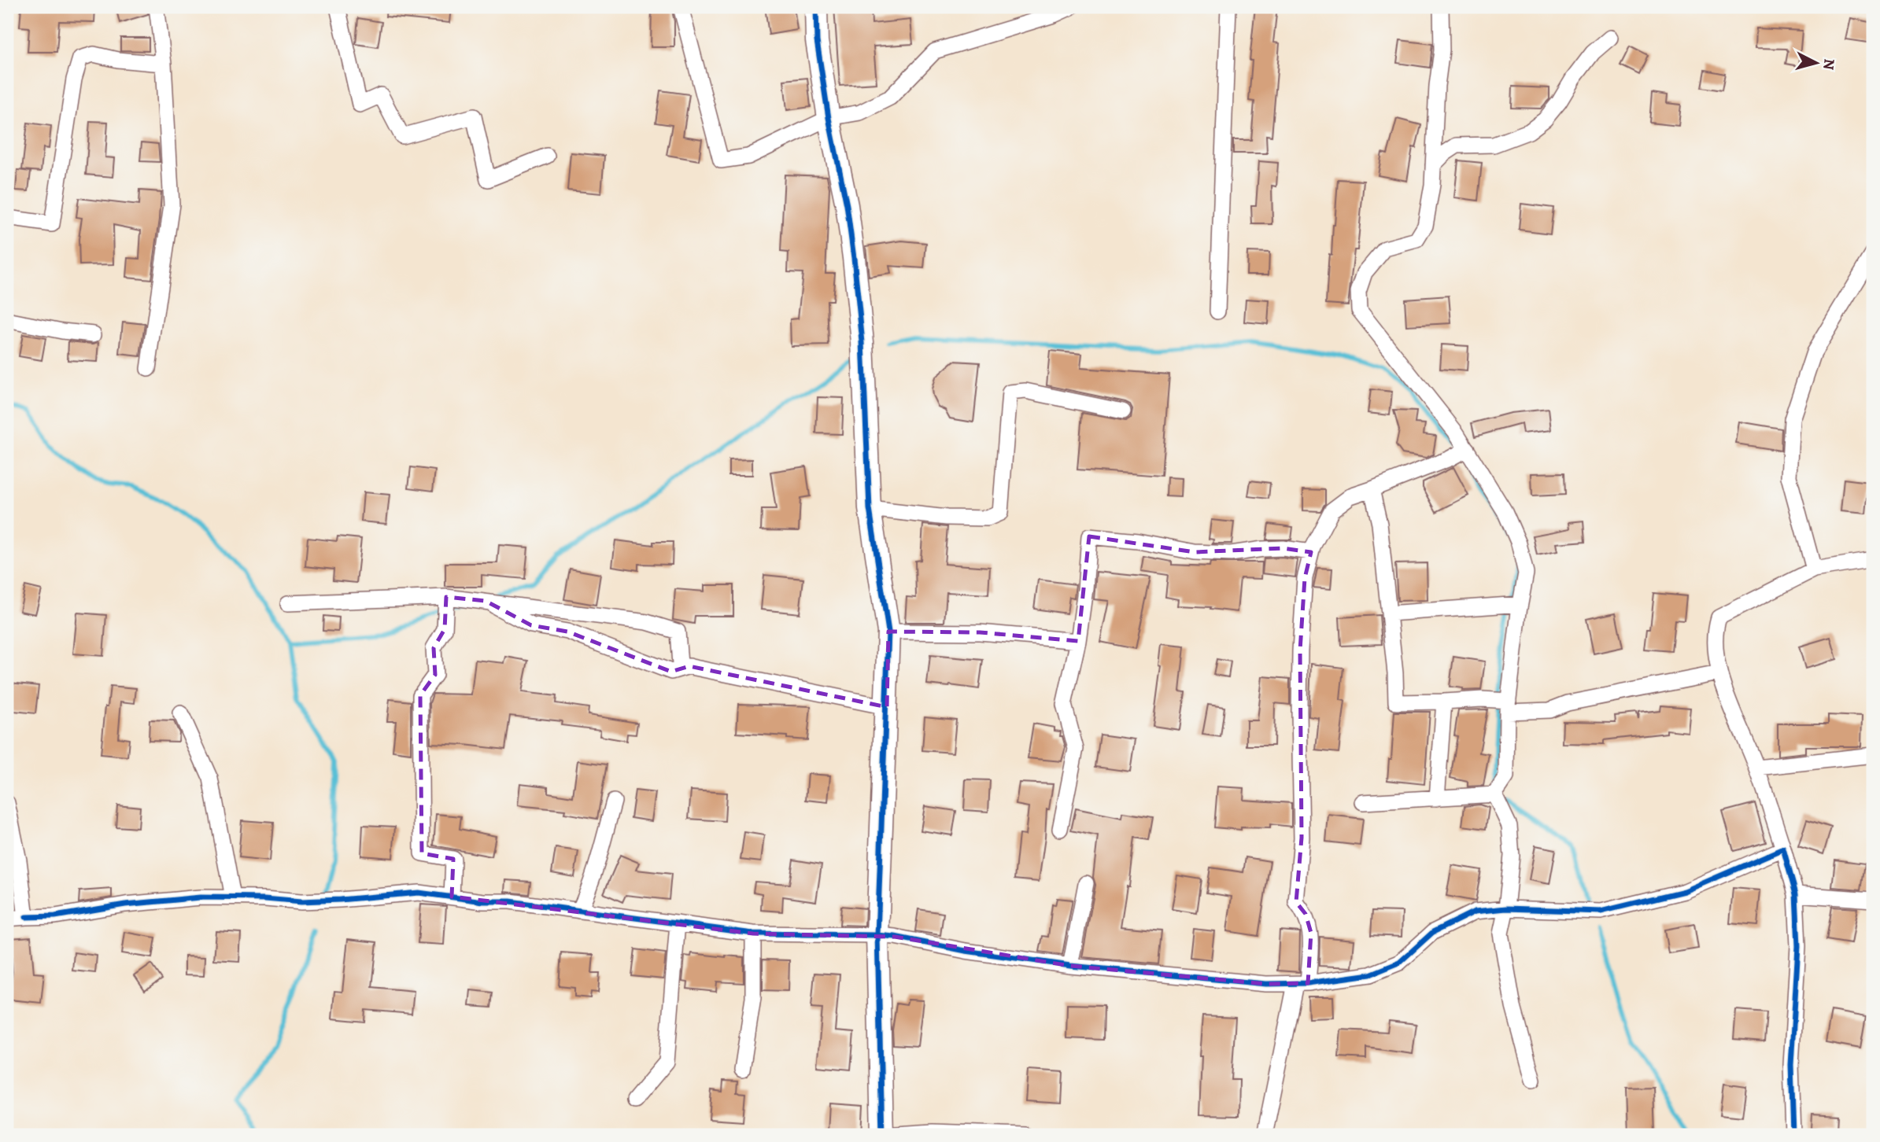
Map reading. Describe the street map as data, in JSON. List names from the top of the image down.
{
  "north": "right"
}
